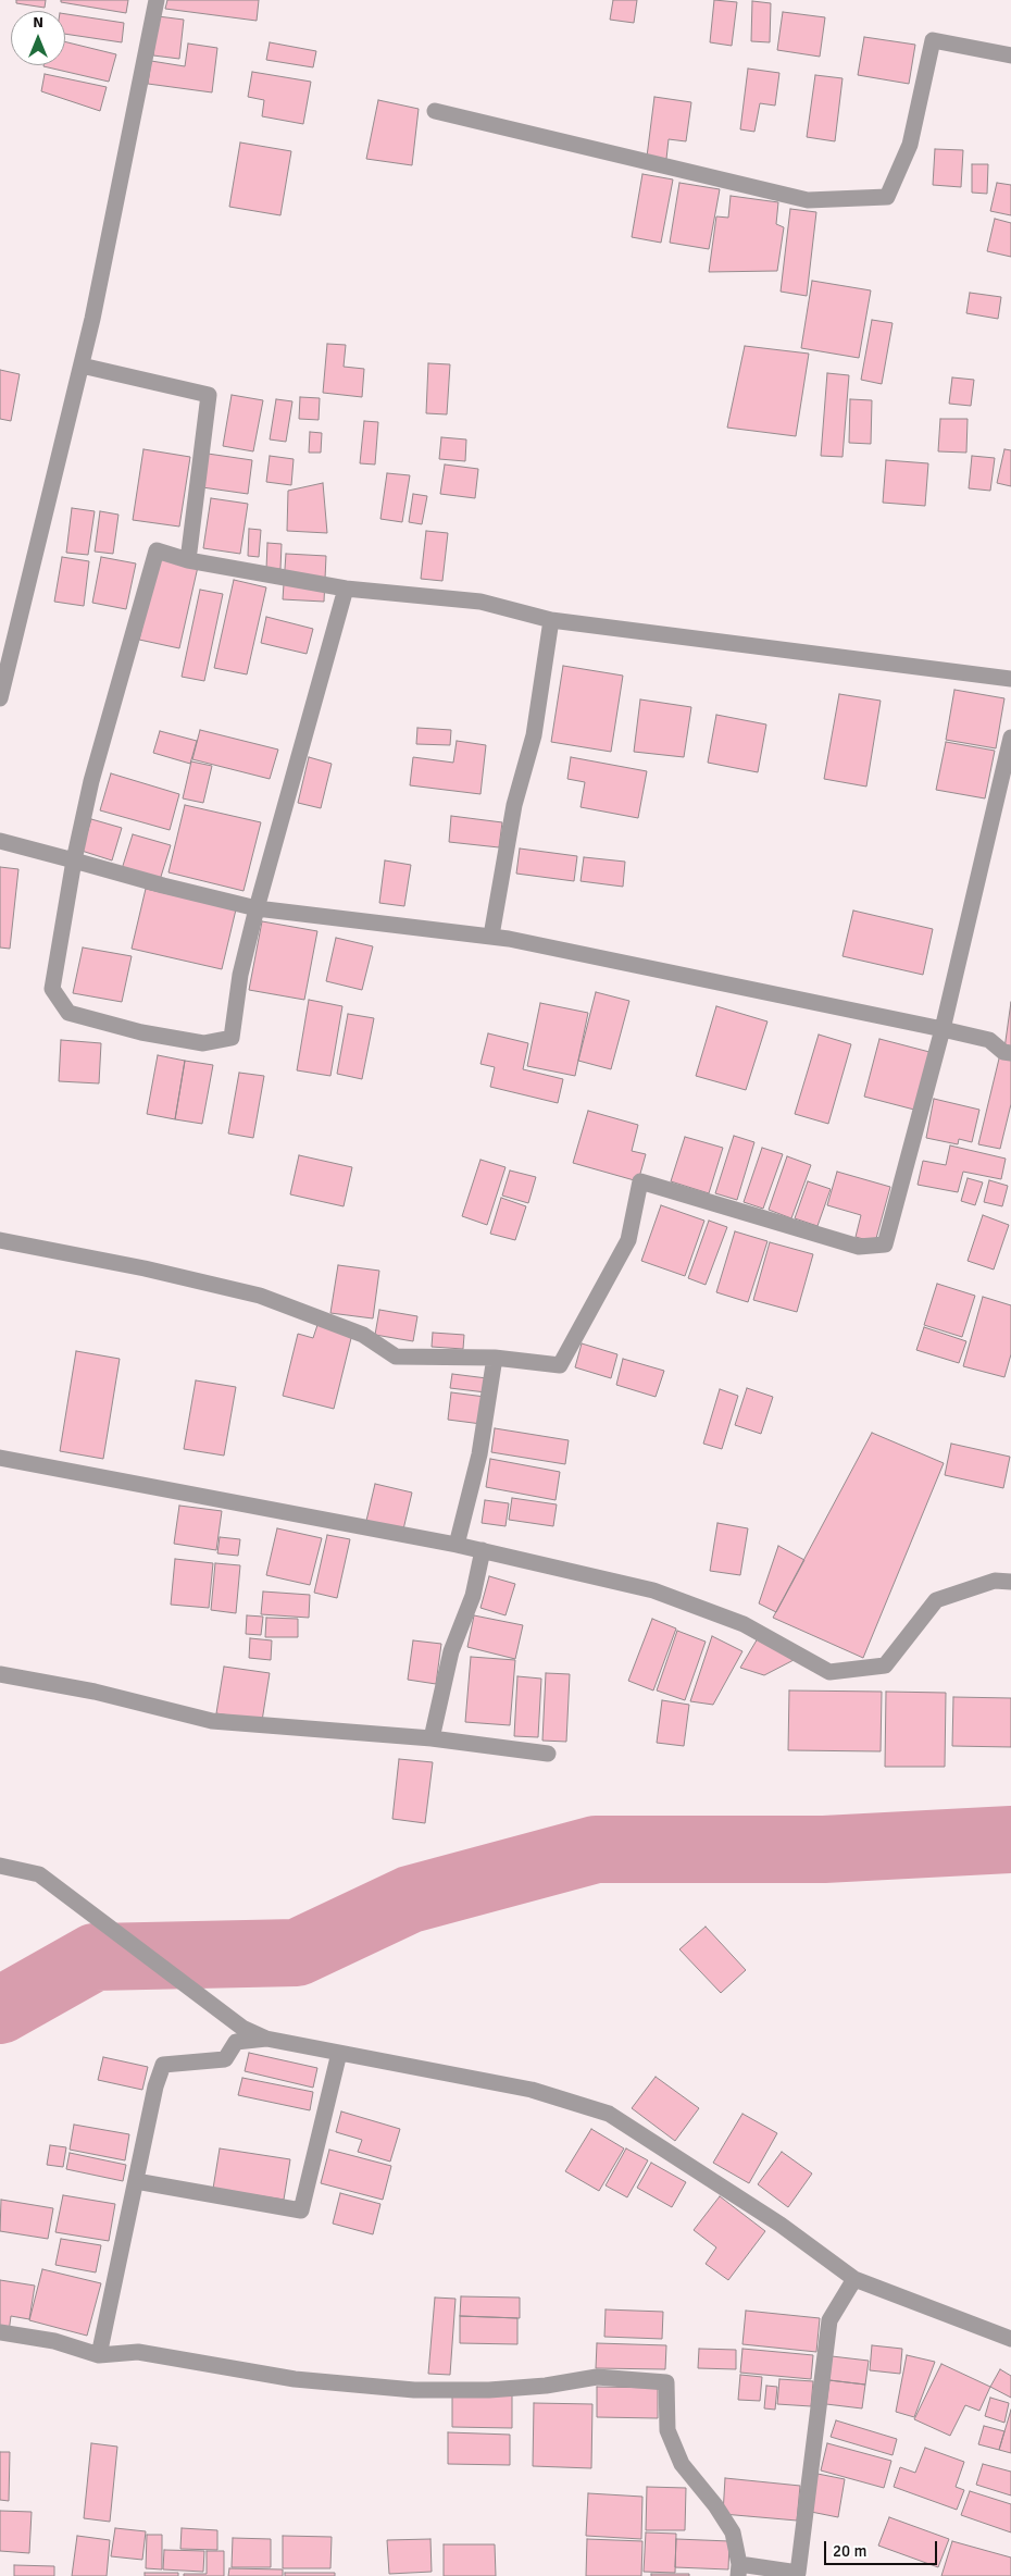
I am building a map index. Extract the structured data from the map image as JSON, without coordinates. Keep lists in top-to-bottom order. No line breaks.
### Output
{"scale_bar":"20 m","north":"top"}
